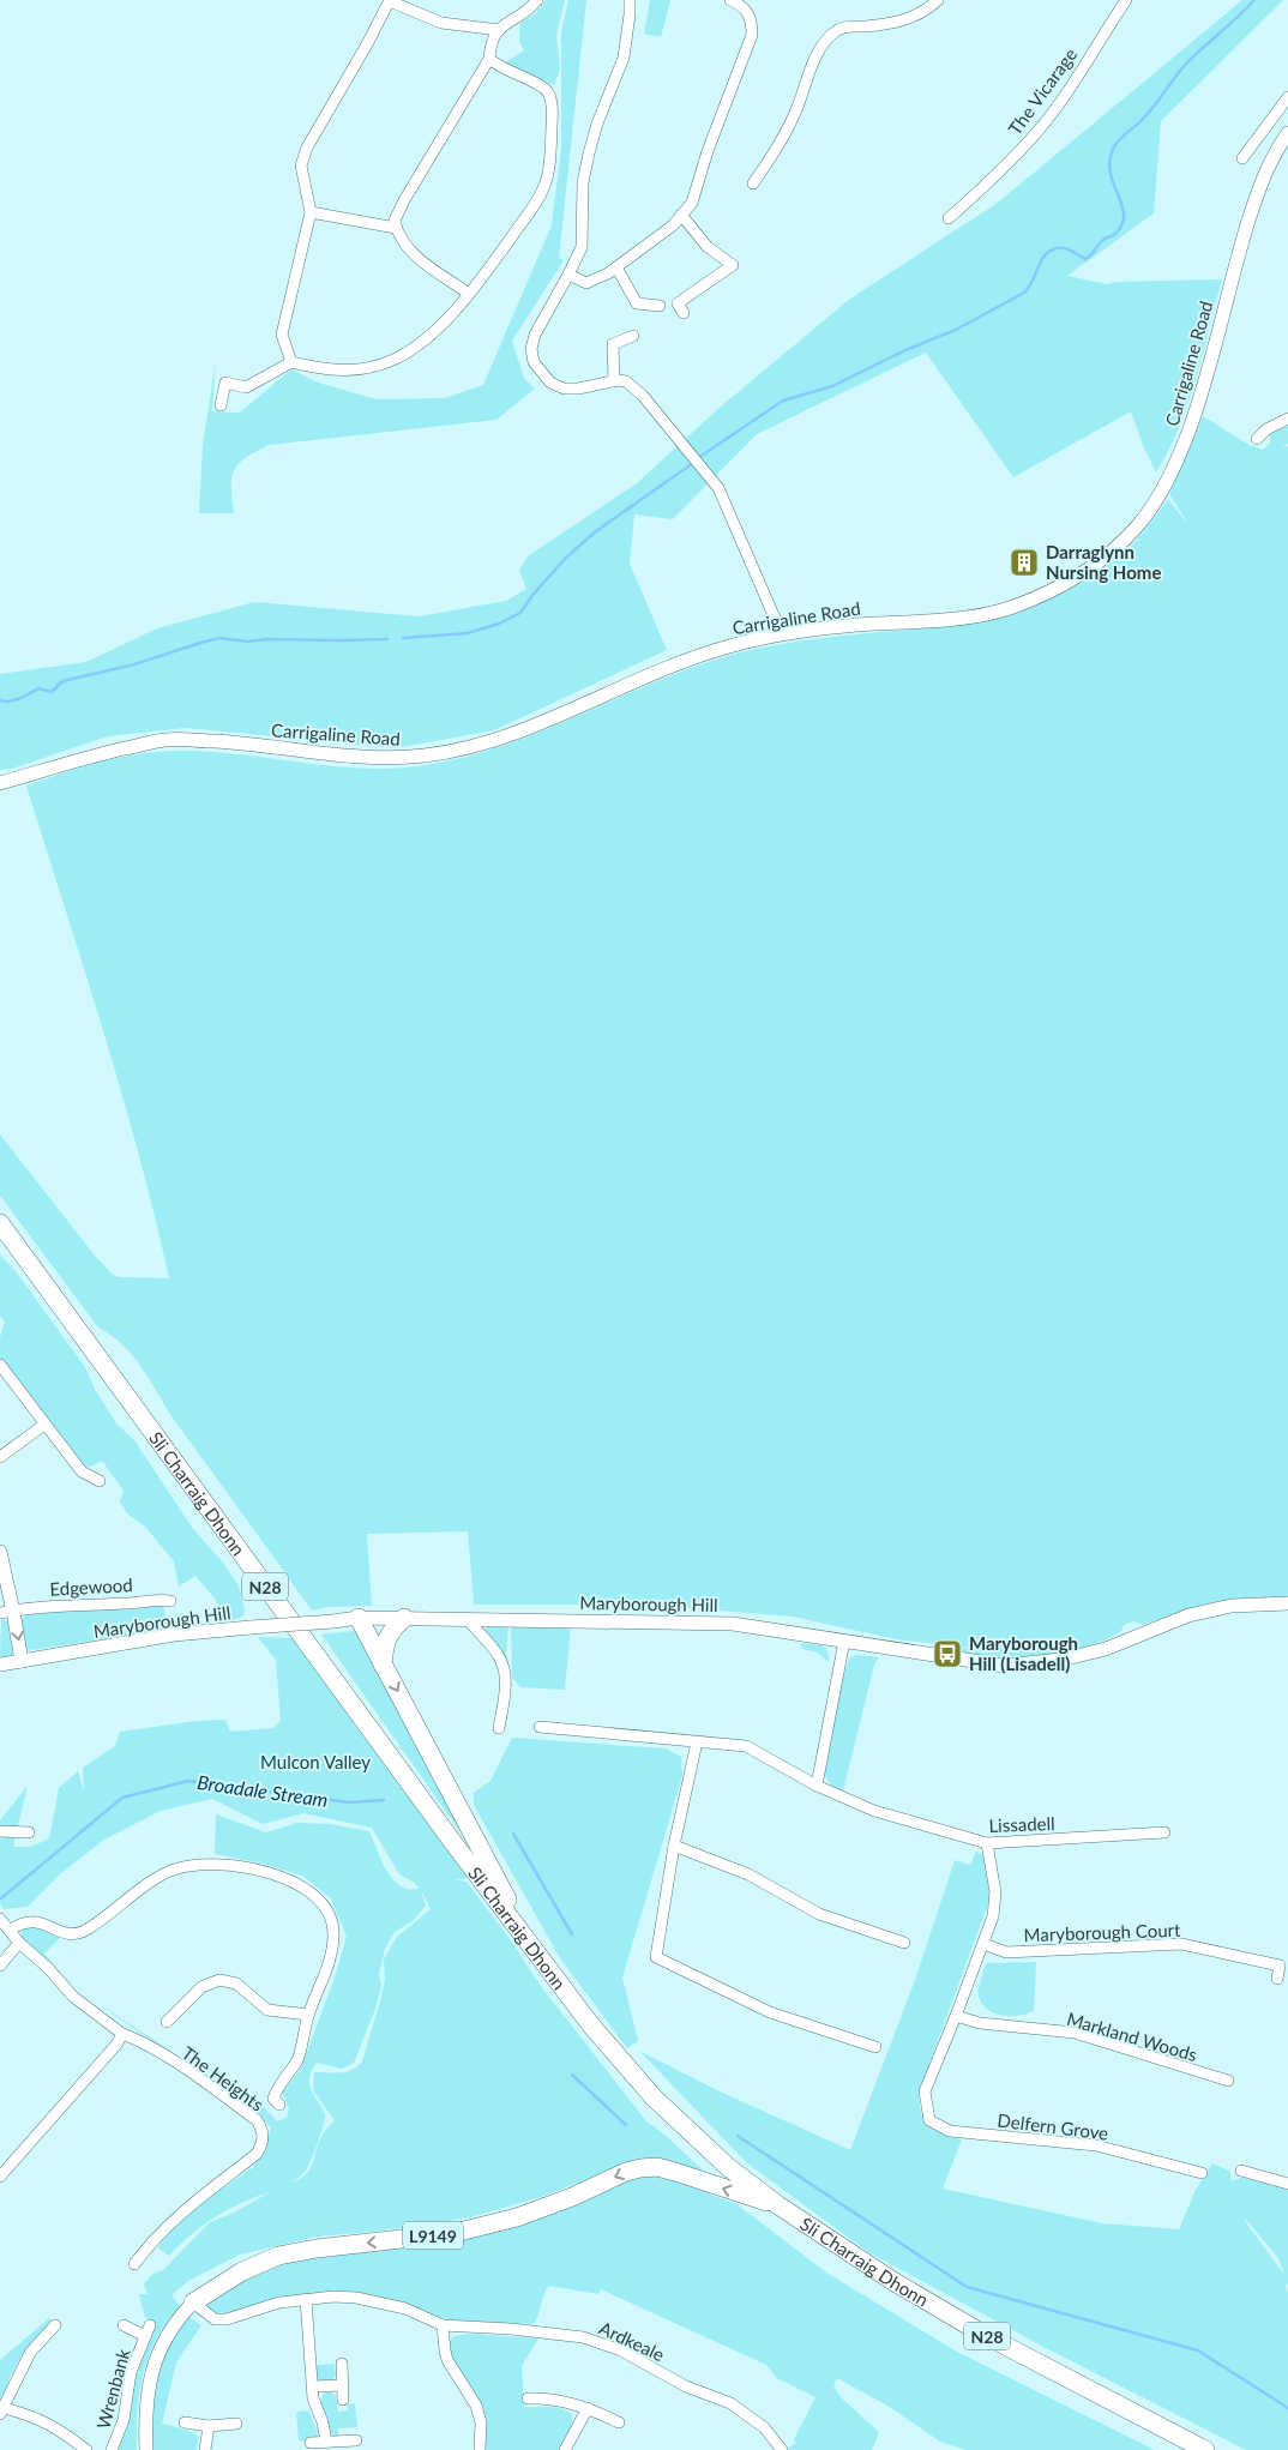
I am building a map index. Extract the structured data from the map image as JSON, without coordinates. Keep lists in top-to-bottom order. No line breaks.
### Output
{"streets":{"highway":["Sli Charraig Dhonn","N28","L9149"],"main road":["Carrigaline Road","Maryborough Hill"],"street":["The Vicarage","Edgewood","Lissadell","Maryborough Court","Markland Woods","The Heights","Delfern Grove","Ardkeale","Wrenbank"]},"crossings":[["Sli Charraig Dhonn","N28"],["Sli Charraig Dhonn","L9149"],["N28","Maryborough Hill"],["Markland Woods","Delfern Grove"],["L9149","Ardkeale"]],"water":["Broadale Stream"],"parks":["Mulcon Valley"],"places":{"building":["Darraglynn Nursing Home"],"bus stop":["Maryborough Hill (Lisadell)"]}}
